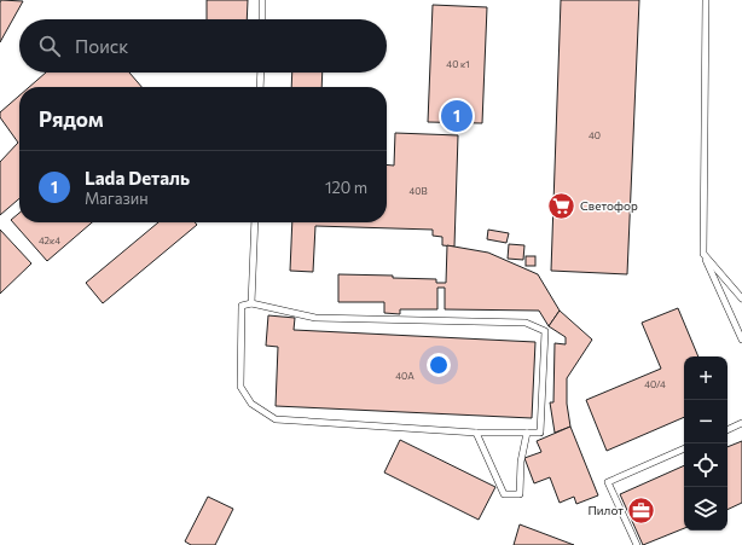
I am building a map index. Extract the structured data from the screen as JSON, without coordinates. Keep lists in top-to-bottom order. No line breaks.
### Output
{"places":{"supermarket":["Светофор"],"office":["Пилот"]},"house_numbers":["40 к1","40","40В","42к4","40А","40/4"],"page":{"search":"Поиск","heading":"Рядом","pins":"1","list":[{"mark":"1","name":"Lada Dеталь","note":"Магазин","value":"120 m"}],"map_buttons":["+","−"]}}
